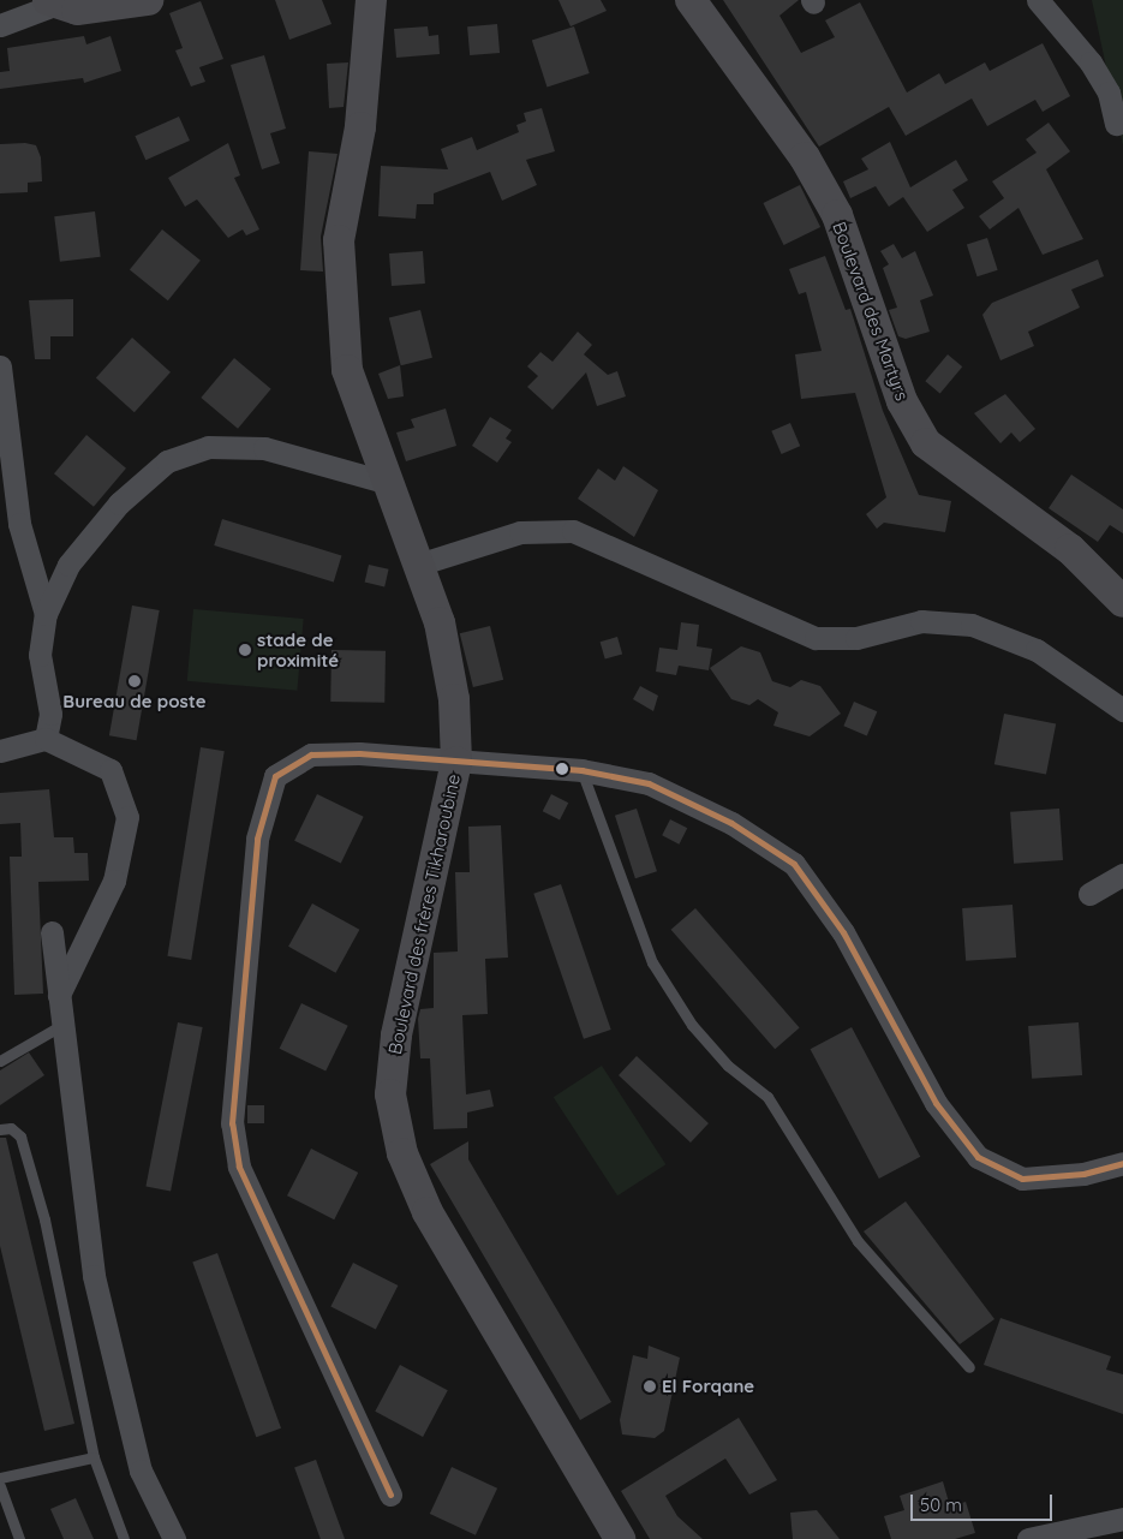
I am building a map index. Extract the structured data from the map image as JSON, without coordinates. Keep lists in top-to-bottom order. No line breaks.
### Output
{"streets":{"street":["Boulevard des Martyrs","Boulevard des frères Tikharoubine"]},"places":["stade de proximité","Bureau de poste","El Forqane"],"scale_bar":"50 m"}
